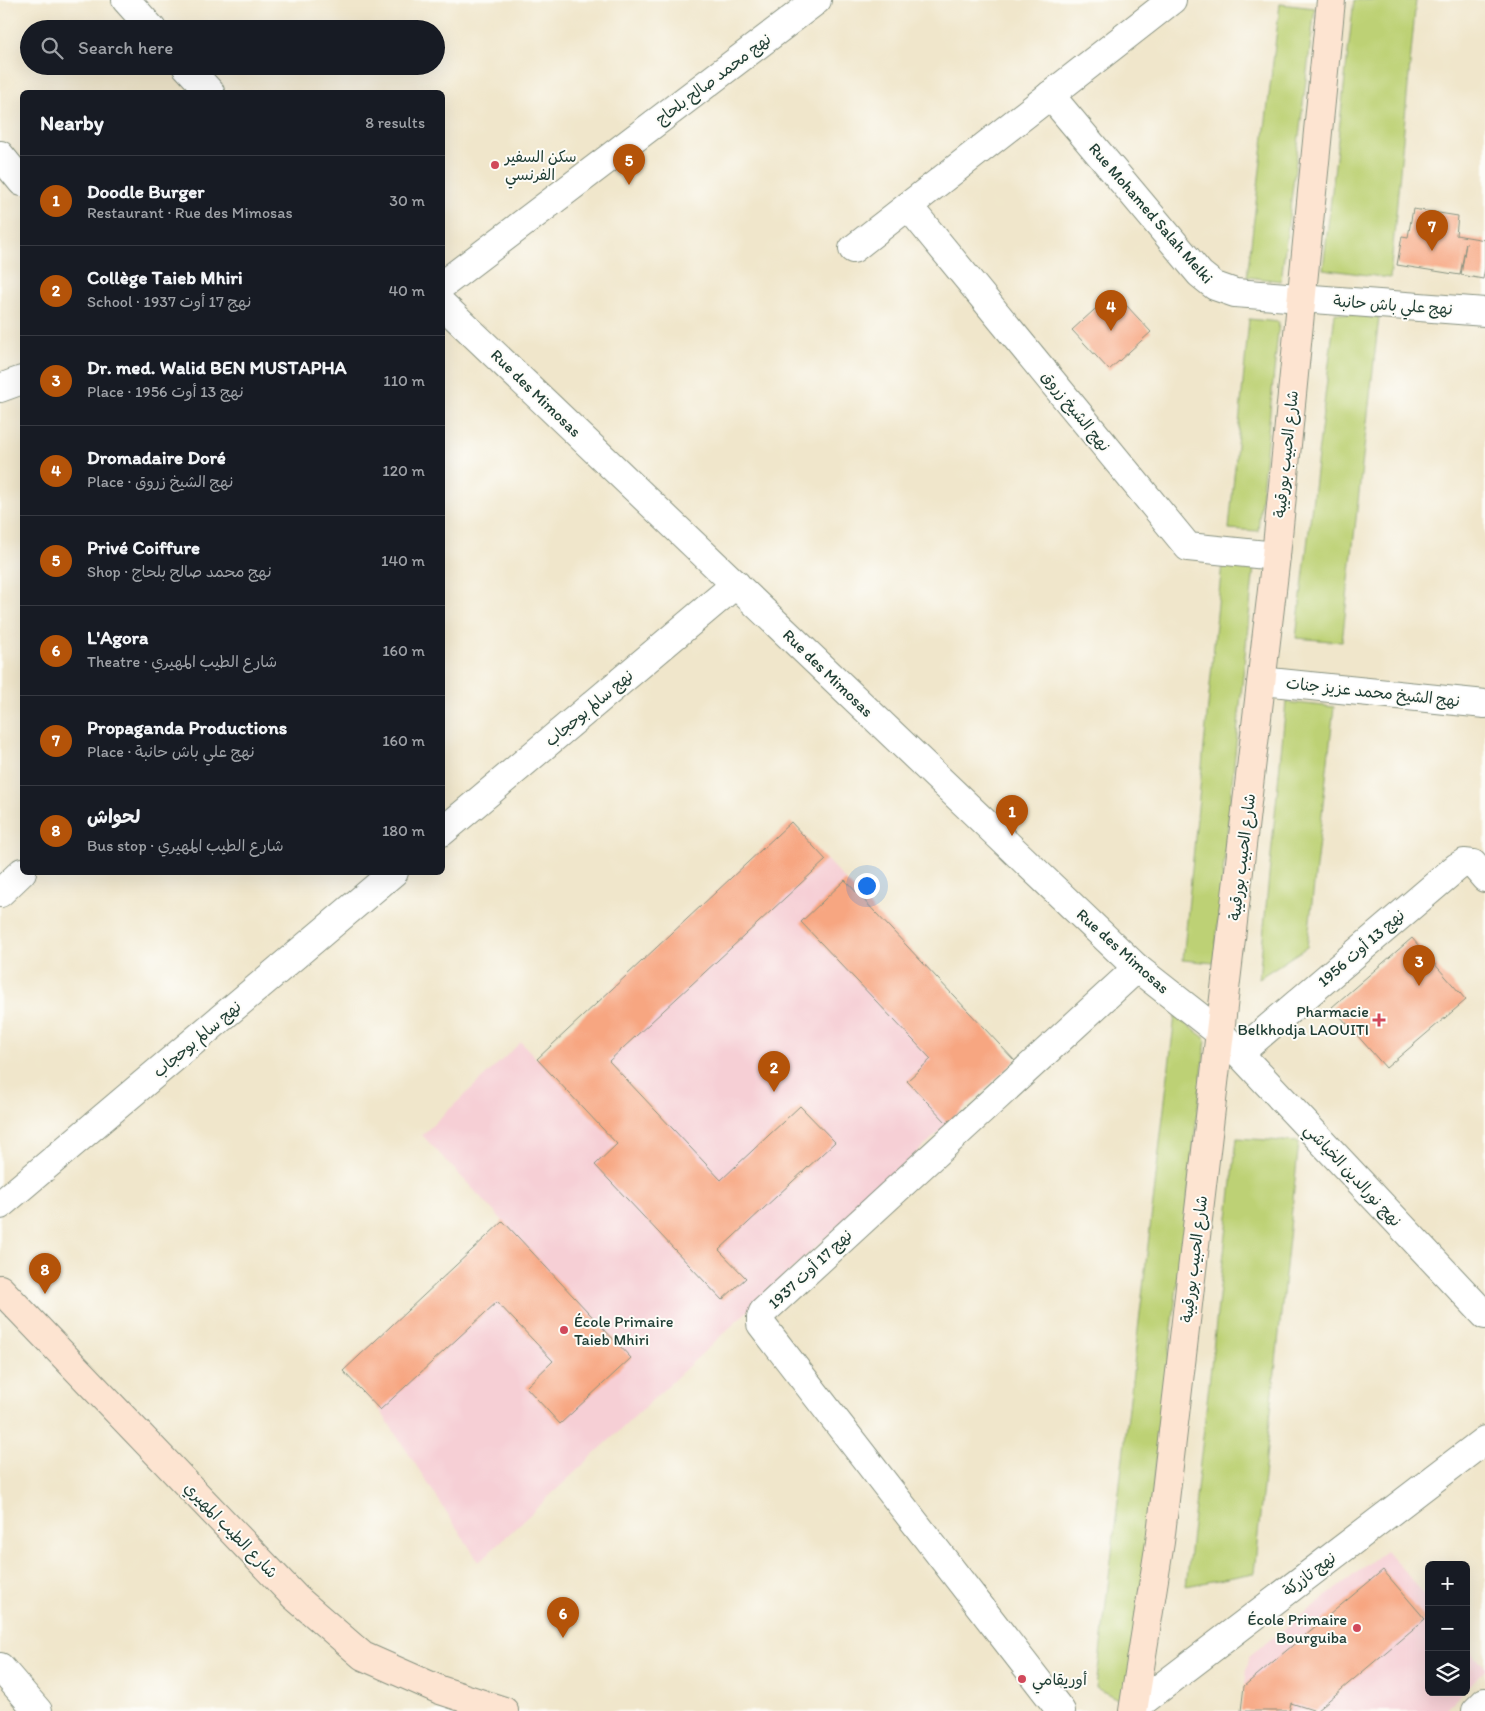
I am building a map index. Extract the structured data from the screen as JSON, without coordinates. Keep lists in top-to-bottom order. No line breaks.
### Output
{"streets":{"main road":["شارع الحبيب بورقيبة","شارع الطيب المهيري"],"street":["نهج محمد صالح بلحاج","Rue Mohamed Salah Melki","نهج علي باش حانبة","Rue des Mimosas","نهج الشيخ زروق","نهج الشيخ محمد عزيز جنات","نهج سالم بوحجاب","نهج 13 أوت 1956","نهج نورالدين الخياشي","نهج 17 أوت 1937","نهج تازركة"]},"crossings":[["Rue Mohamed Salah Melki","نهج علي باش حانبة"],["Rue Mohamed Salah Melki","شارع الحبيب بورقيبة"],["نهج علي باش حانبة","شارع الحبيب بورقيبة"],["Rue des Mimosas","شارع الحبيب بورقيبة"],["Rue des Mimosas","نهج سالم بوحجاب"],["Rue des Mimosas","نهج 13 أوت 1956"],["Rue des Mimosas","نهج نورالدين الخياشي"],["Rue des Mimosas","نهج 17 أوت 1937"],["نهج الشيخ زروق","شارع الحبيب بورقيبة"],["شارع الحبيب بورقيبة","نهج الشيخ محمد عزيز جنات"],["شارع الحبيب بورقيبة","نهج 13 أوت 1956"],["شارع الحبيب بورقيبة","نهج نورالدين الخياشي"],["شارع الحبيب بورقيبة","نهج تازركة"],["نهج 13 أوت 1956","نهج نورالدين الخياشي"]],"places":{"other":["سكن السفير الفرنسي","École Primaire Taieb Mhiri","École Primaire Bourguiba","أوريقامي"],"health":["Pharmacie Belkhodja LAOUITI"]},"page":{"search":"Search here","heading":["Nearby","8 results"],"pins":["5","7","4","1","3","2","8","6"],"list":[{"mark":"1","name":"Doodle Burger","note":"Restaurant · Rue des Mimosas","value":"30 m"},{"mark":"2","name":"Collège Taieb Mhiri","note":"School · نهج 17 أوت 1937","value":"40 m"},{"mark":"3","name":"Dr. med. Walid BEN MUSTAPHA","note":"Place · نهج 13 أوت 1956","value":"110 m"},{"mark":"4","name":"Dromadaire Doré","note":"Place · نهج الشيخ زروق","value":"120 m"},{"mark":"5","name":"Privé Coiffure","note":"Shop · نهج محمد صالح بلحاج","value":"140 m"},{"mark":"6","name":"L'Agora","note":"Theatre · شارع الطيب المهيري","value":"160 m"},{"mark":"7","name":"Propaganda Productions","note":"Place · نهج علي باش حانبة","value":"160 m"},{"mark":"8","name":"لحواش","note":"Bus stop · شارع الطيب المهيري","value":"180 m"}],"map_buttons":["+","−"]}}
